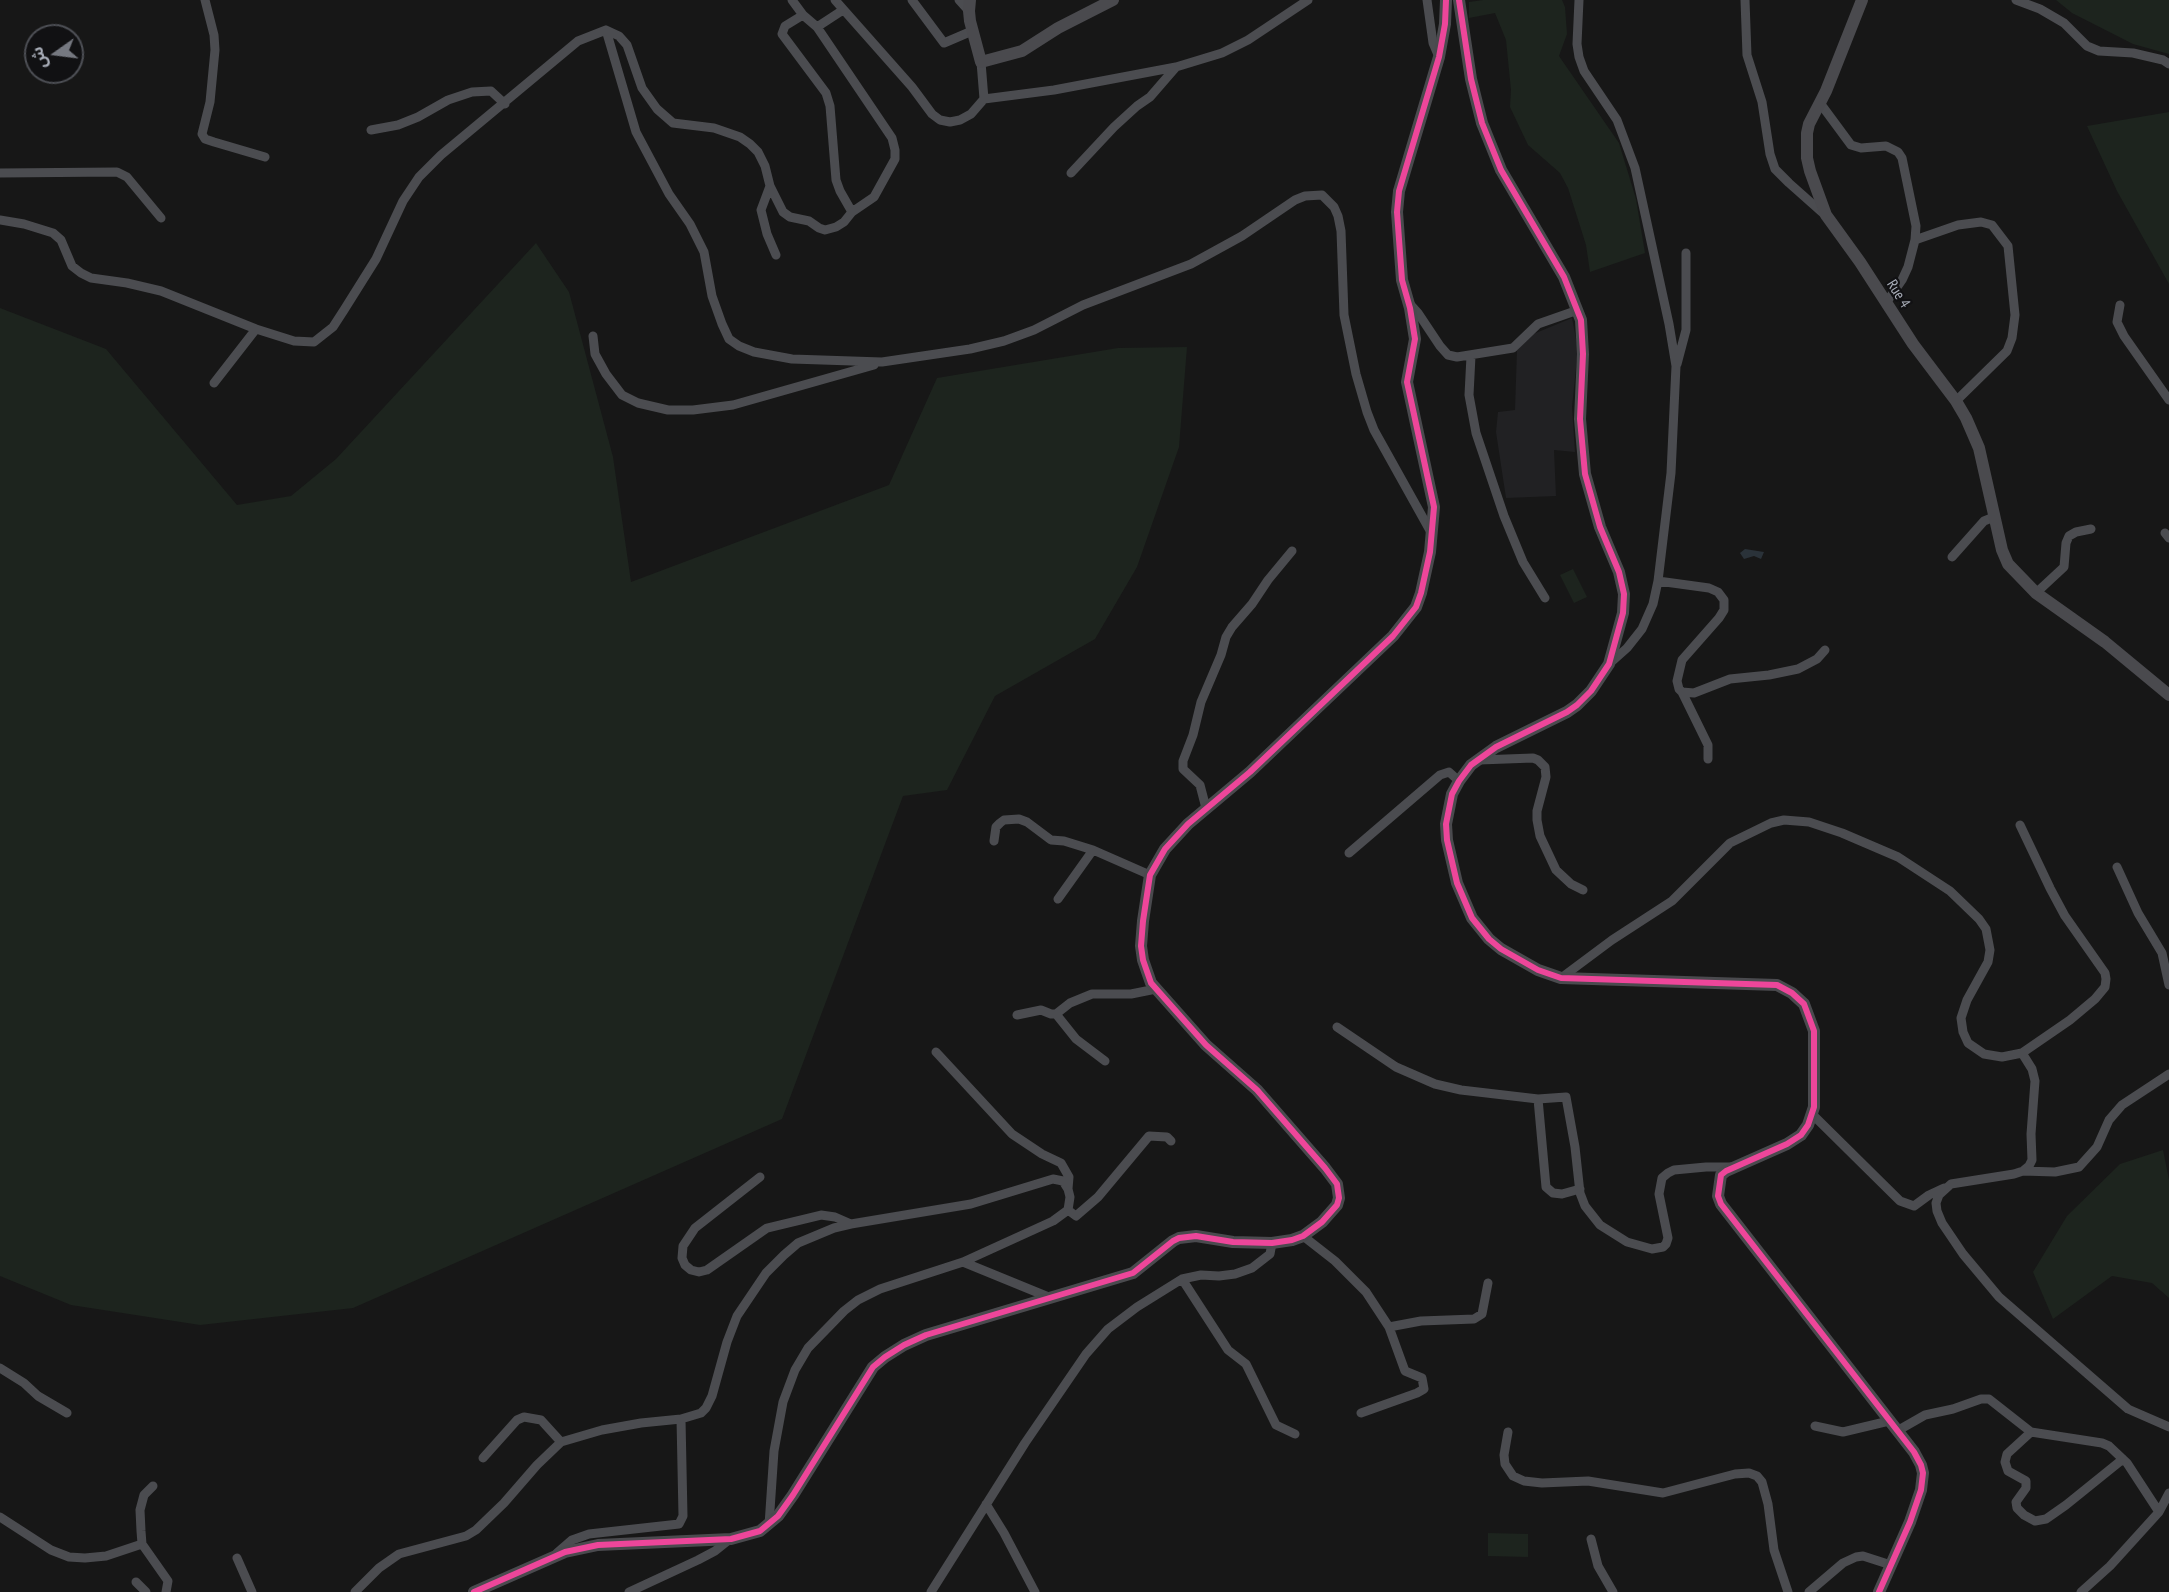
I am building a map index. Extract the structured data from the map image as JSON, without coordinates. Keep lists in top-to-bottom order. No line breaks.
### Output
{"streets":{"street":["Rue 4"]},"north":"left"}
